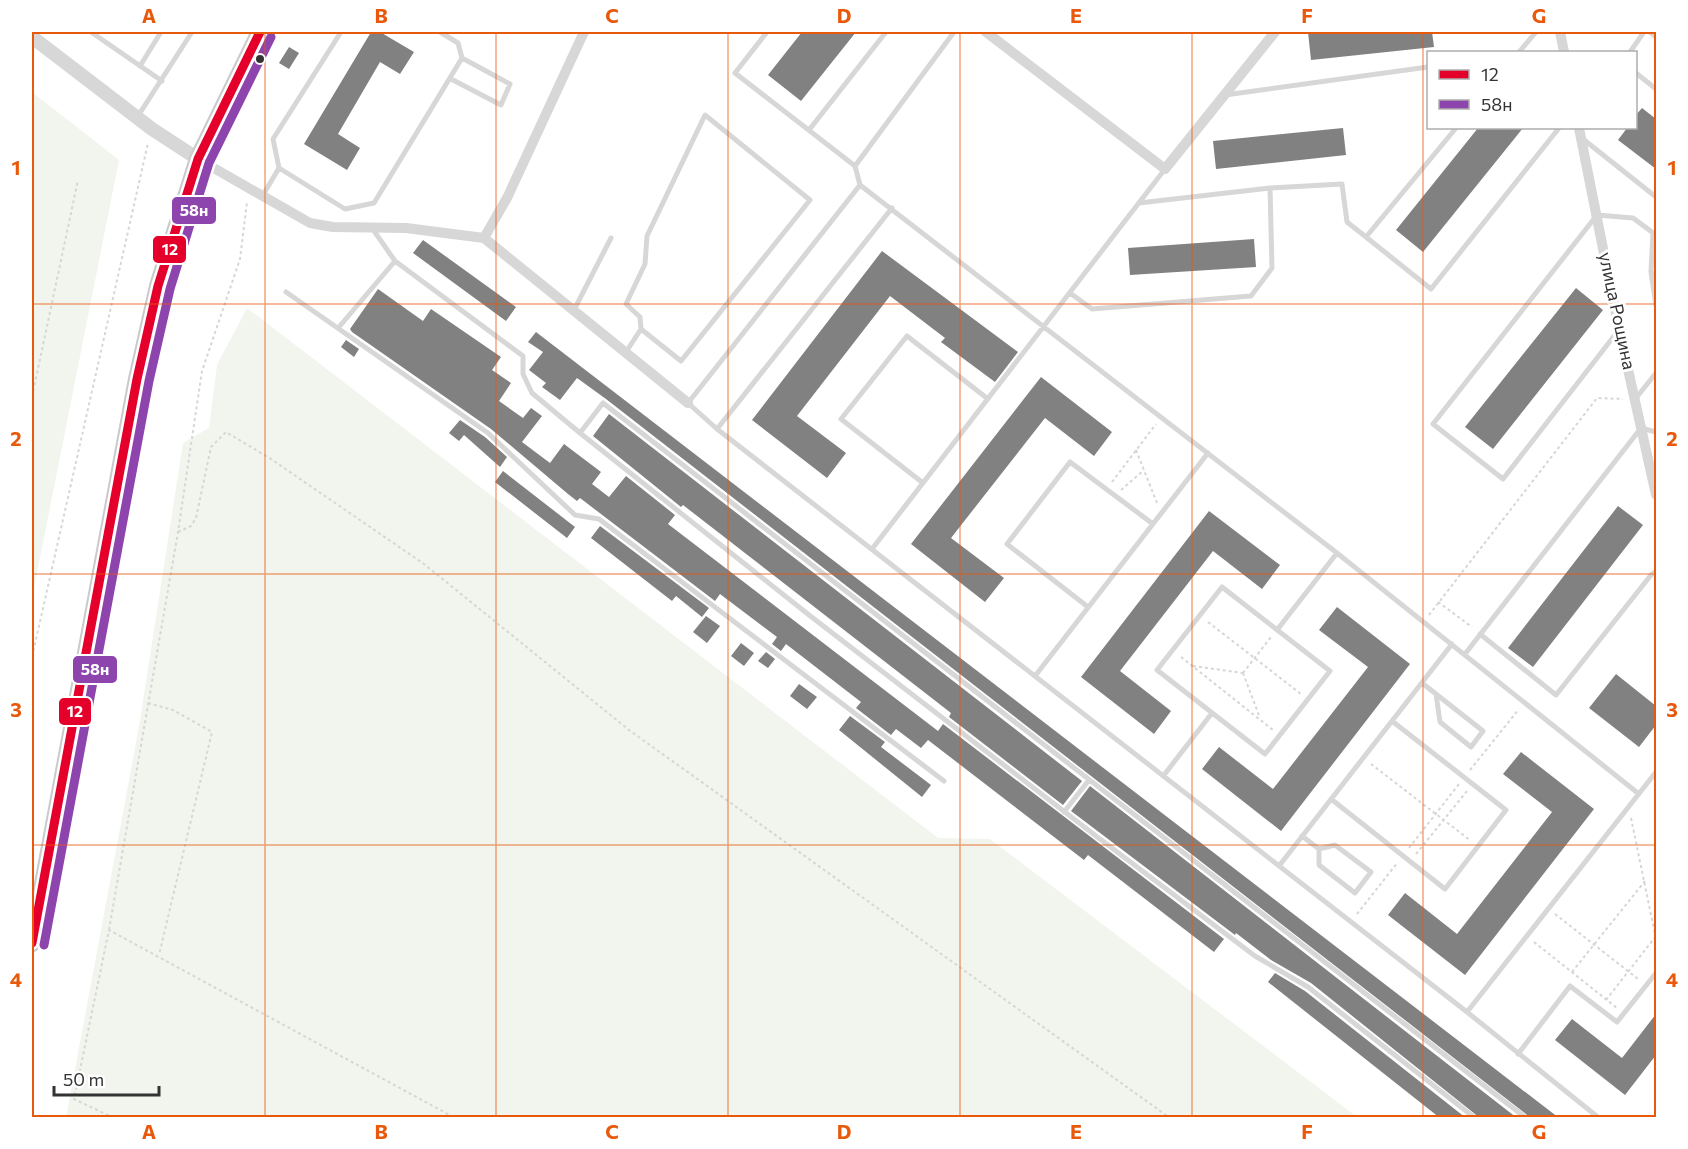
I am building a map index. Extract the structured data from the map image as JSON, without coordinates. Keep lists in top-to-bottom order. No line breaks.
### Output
{"streets":{"street":["улица Рощина"]},"lines":["transit line 12","transit line 58н"],"legend":["12","58н"],"scale_bar":"50 m","grid":{"columns":["A","B","C","D","E","F","G"],"rows":["1","2","3","4"]}}
